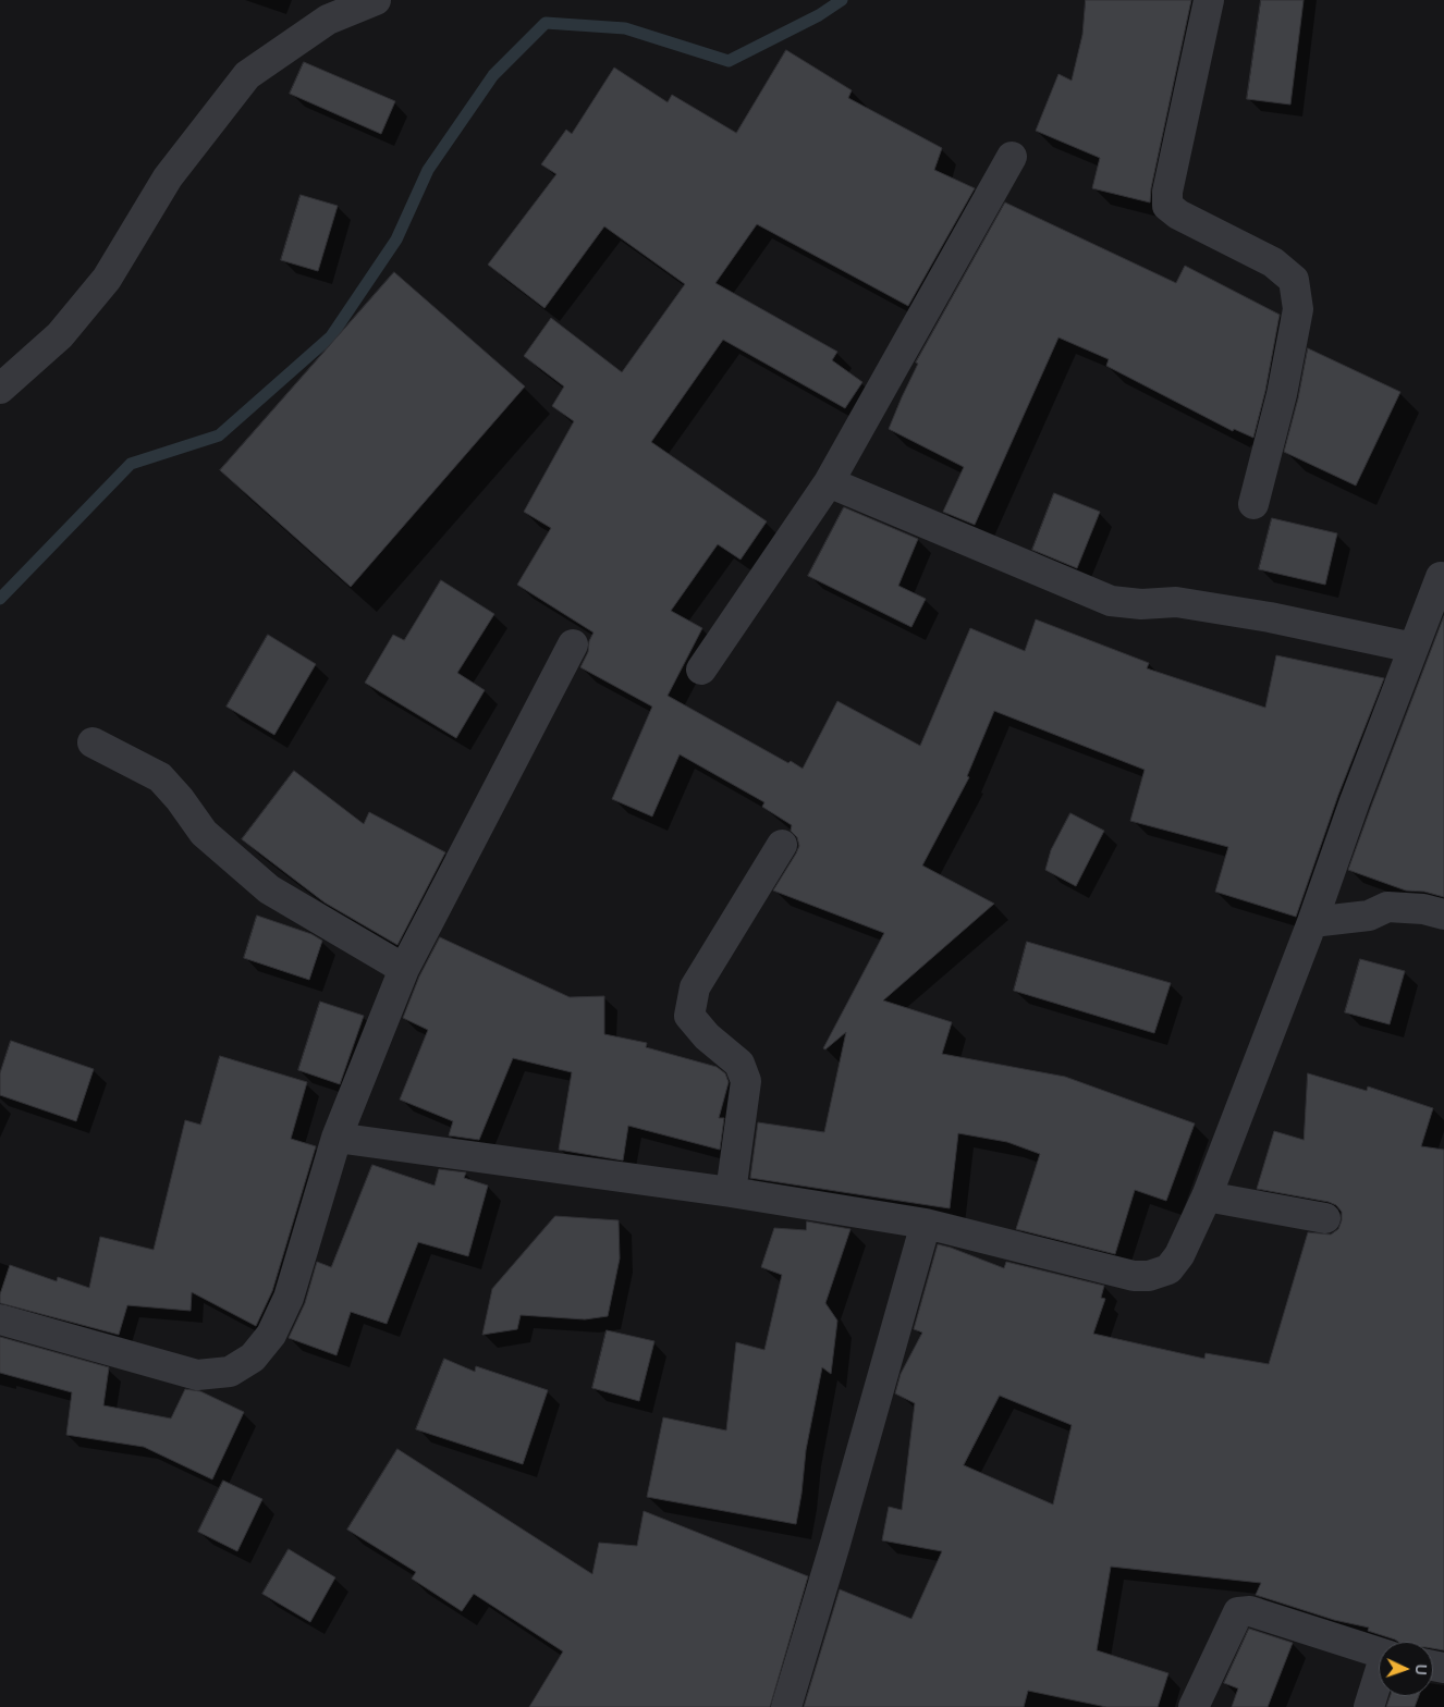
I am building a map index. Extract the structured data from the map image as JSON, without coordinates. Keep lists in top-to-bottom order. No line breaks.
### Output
{"north":"right"}
